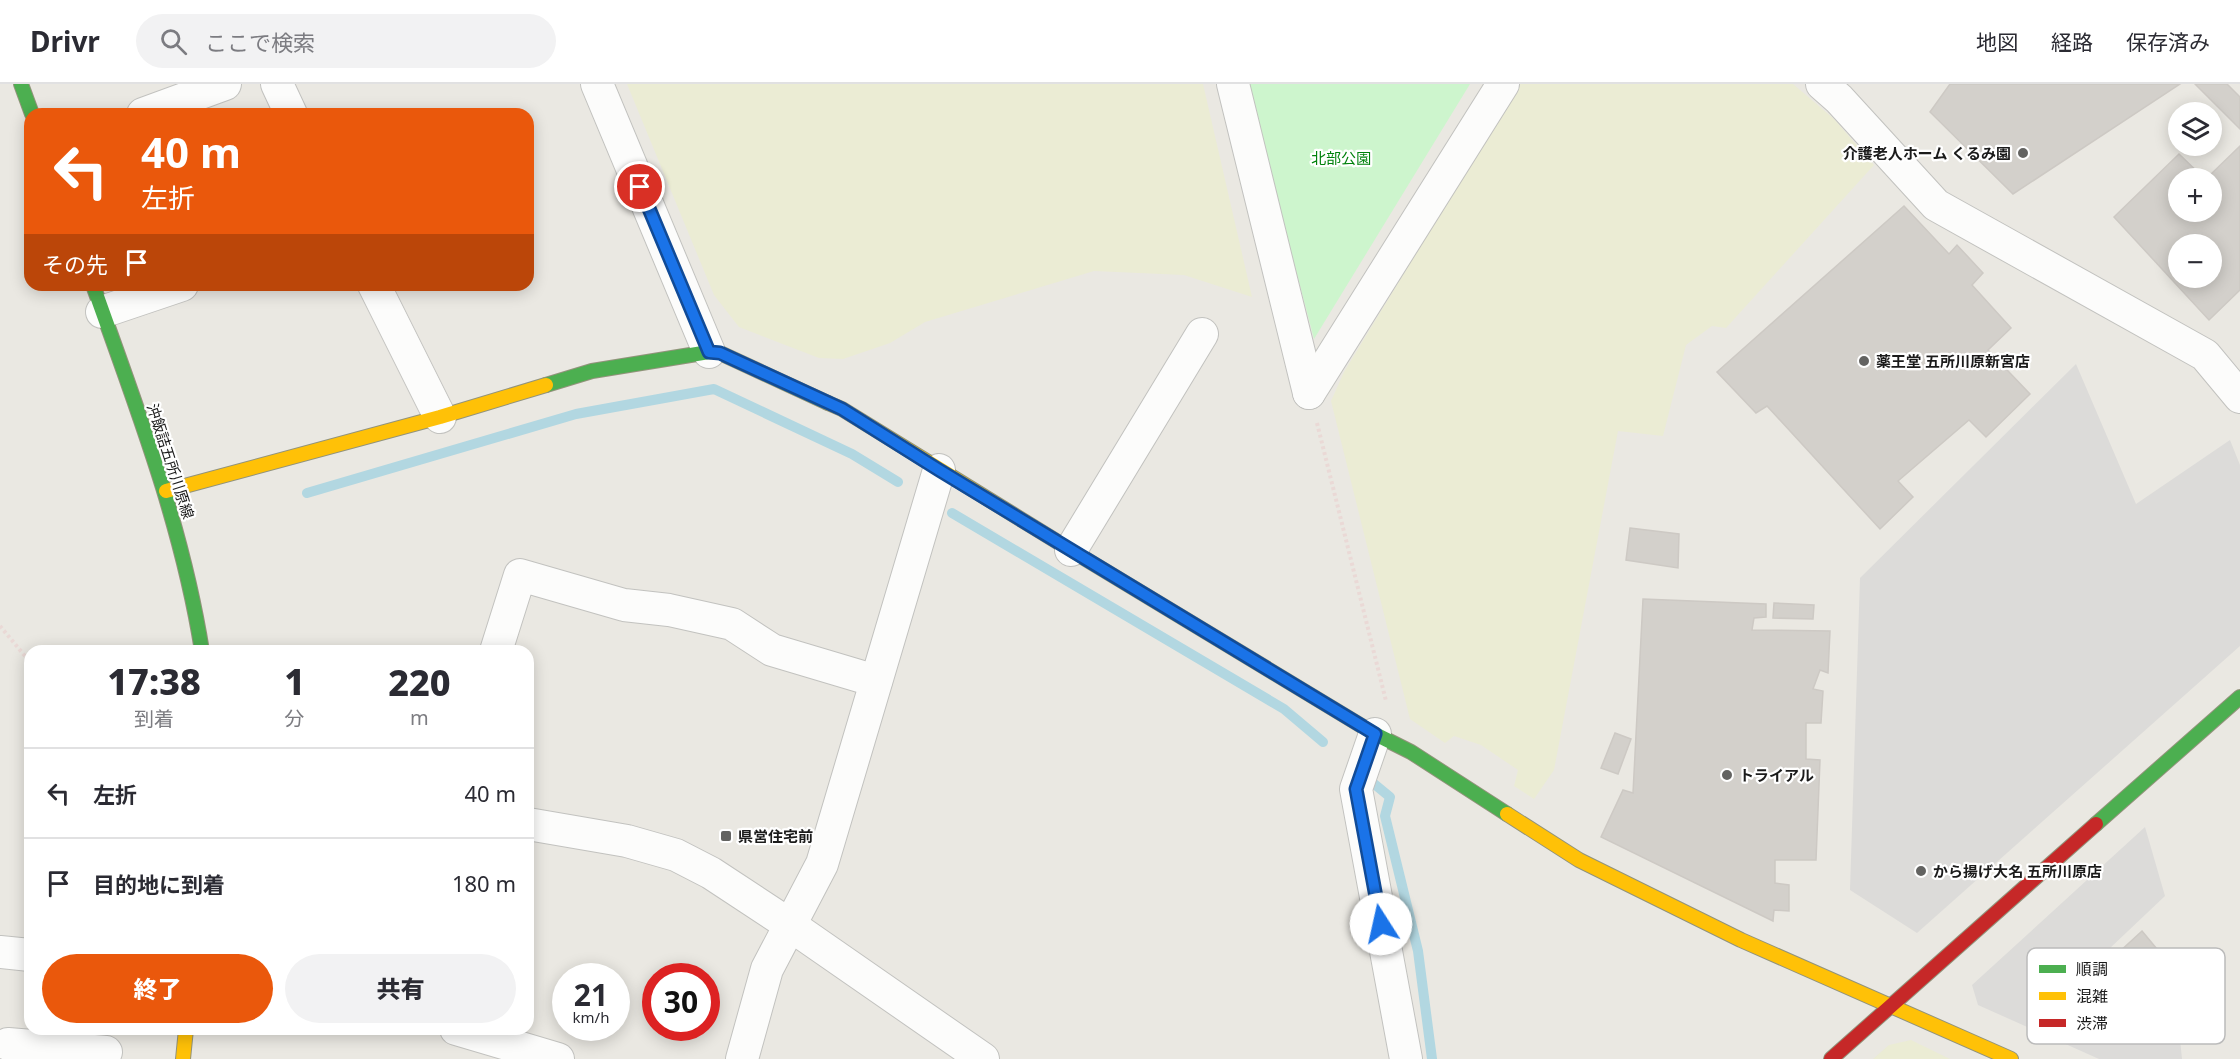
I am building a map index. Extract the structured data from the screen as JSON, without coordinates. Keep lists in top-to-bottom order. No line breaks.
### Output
{"streets":{"street":["沖飯詰五所川原線"]},"parks":["北部公園"],"places":{"other":["介護老人ホーム くるみ園","薬王堂 五所川原新宮店","トライアル","から揚げ大名 五所川原店"],"transit":["県営住宅前"]},"legend":["順調","混雑","渋滞"],"page":{"header":"Drivr","search":"ここで検索","nav":["地図","経路","保存済み"],"map_buttons":["+","−"],"turn":["40 m","左折"],"then":"その先","eta":["17:38","到着","1","分","220","m"],"list":[{"name":"左折","value":"40 m"},{"name":"目的地に到着","value":"180 m"}],"buttons":["終了","共有"],"speed":"21 km/h","limit":"30"}}
